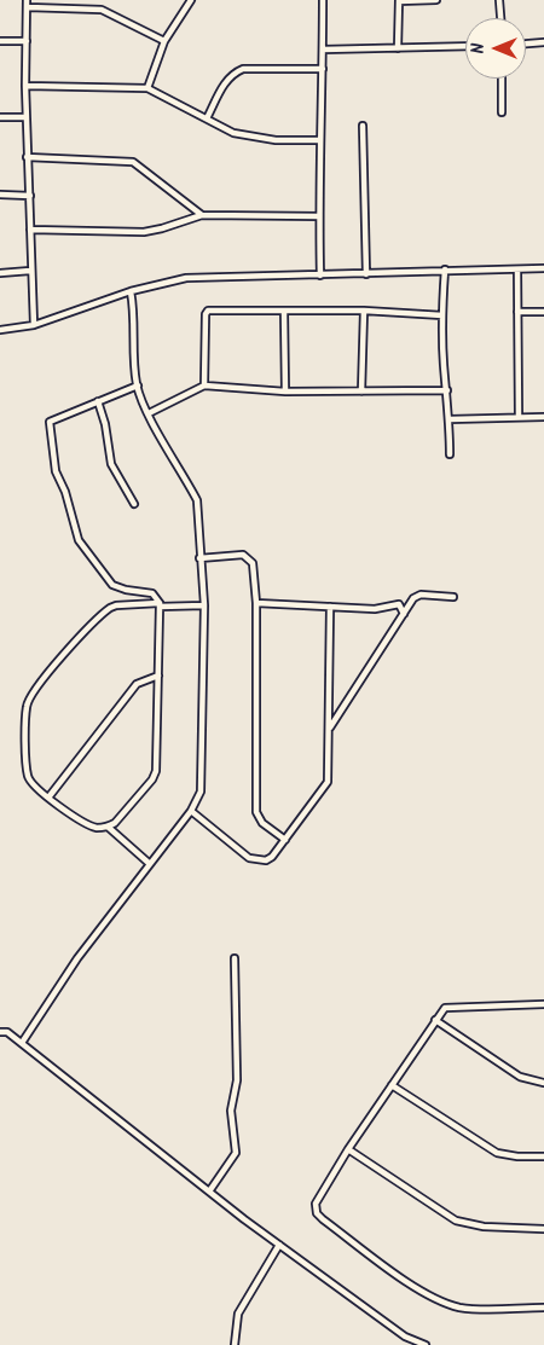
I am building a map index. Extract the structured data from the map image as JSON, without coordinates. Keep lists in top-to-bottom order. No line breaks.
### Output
{"north":"left"}
